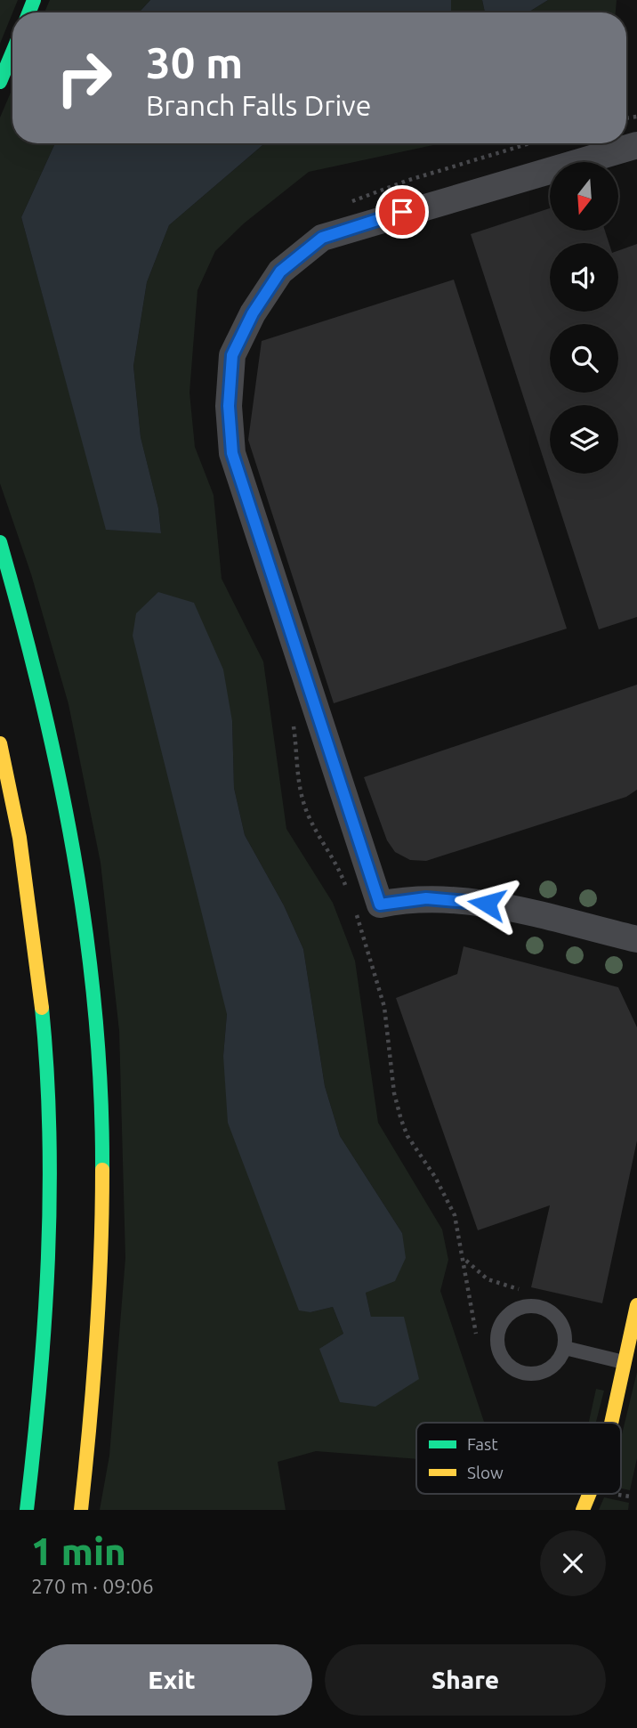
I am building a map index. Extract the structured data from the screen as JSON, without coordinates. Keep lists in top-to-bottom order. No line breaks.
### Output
{"legend":["Fast","Slow"],"north":"bottom","page":{"turn":["30 m","Branch Falls Drive"],"heading":["1 min","270 m · 09:06"],"buttons":["Exit","Share"]}}
